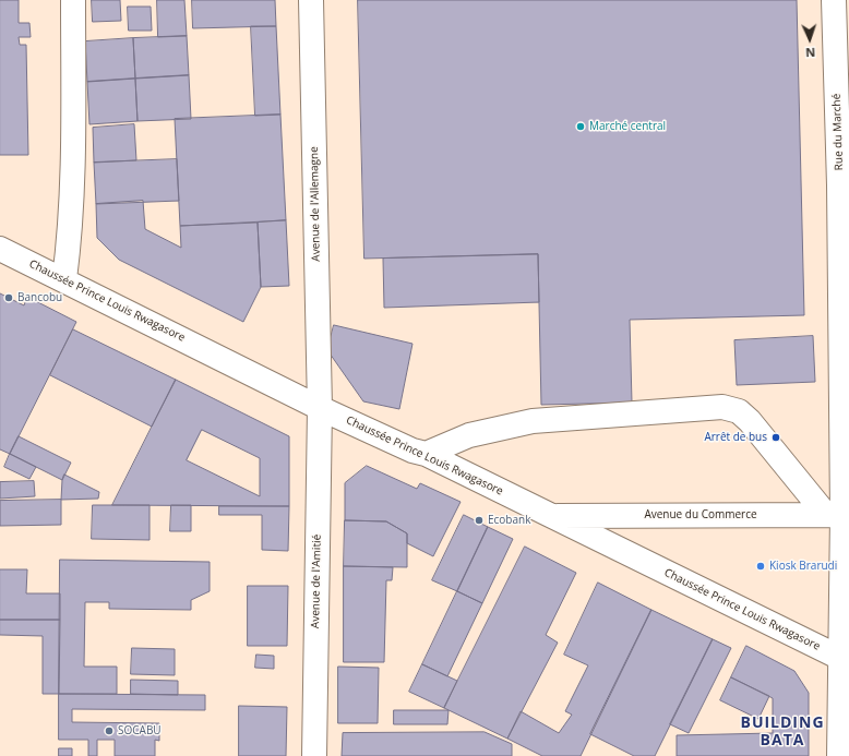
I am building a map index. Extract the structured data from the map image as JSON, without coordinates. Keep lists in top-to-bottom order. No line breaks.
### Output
{"streets":{"street":["Rue du Marché","Avenue de l'Allemagne","Chaussée Prince Louis Rwagasore","Avenue du Commerce","Avenue de l'Amitié"]},"crossings":[["Rue du Marché","Chaussée Prince Louis Rwagasore"],["Rue du Marché","Avenue du Commerce"],["Avenue de l'Allemagne","Chaussée Prince Louis Rwagasore"],["Avenue de l'Allemagne","Avenue de l'Amitié"],["Chaussée Prince Louis Rwagasore","Avenue du Commerce"],["Chaussée Prince Louis Rwagasore","Avenue de l'Amitié"]],"districts":["BUILDING BATA"],"places":["Marché central","Bancobu","Arrêt de bus","Ecobank","Kiosk Brarudi","SOCABU"],"north":"bottom"}
